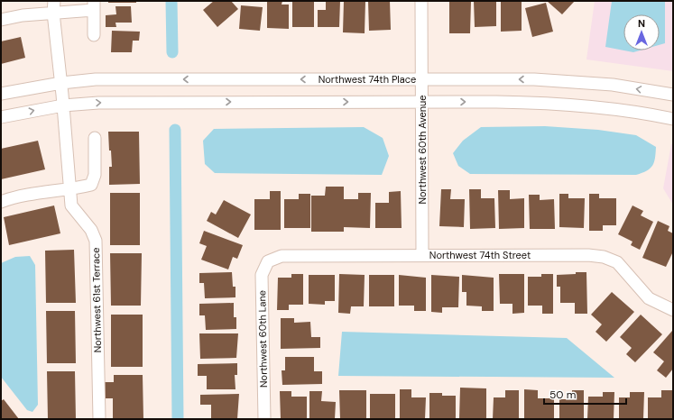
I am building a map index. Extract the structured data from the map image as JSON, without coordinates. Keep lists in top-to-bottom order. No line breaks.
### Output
{"streets":{"street":["Northwest 74th Place","Northwest 60th Avenue","Northwest 74th Street","Northwest 61st Terrace","Northwest 60th Lane"]},"crossings":[["Northwest 74th Place","Northwest 60th Avenue"],["Northwest 74th Place","Northwest 61st Terrace"],["Northwest 60th Avenue","Northwest 74th Street"],["Northwest 74th Street","Northwest 60th Lane"]],"scale_bar":"50 m","north":"top"}
